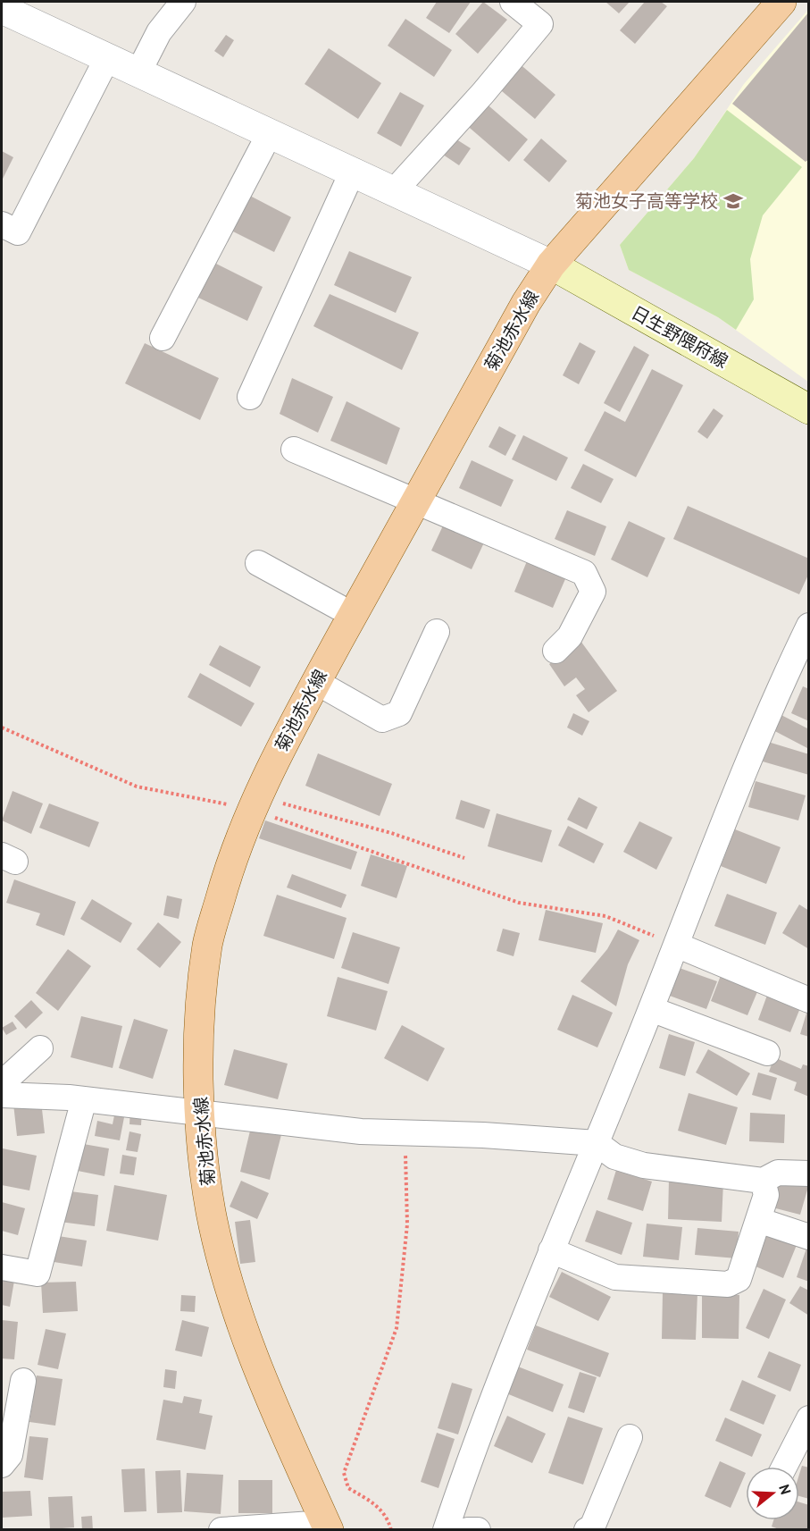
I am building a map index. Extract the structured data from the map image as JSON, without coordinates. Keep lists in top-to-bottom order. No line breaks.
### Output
{"streets":{"main road":["菊池赤水線","日生野隈府線"]},"crossings":[["菊池赤水線","日生野隈府線"]],"places":{"school or university":["菊池女子高等学校"]},"north":"right"}
